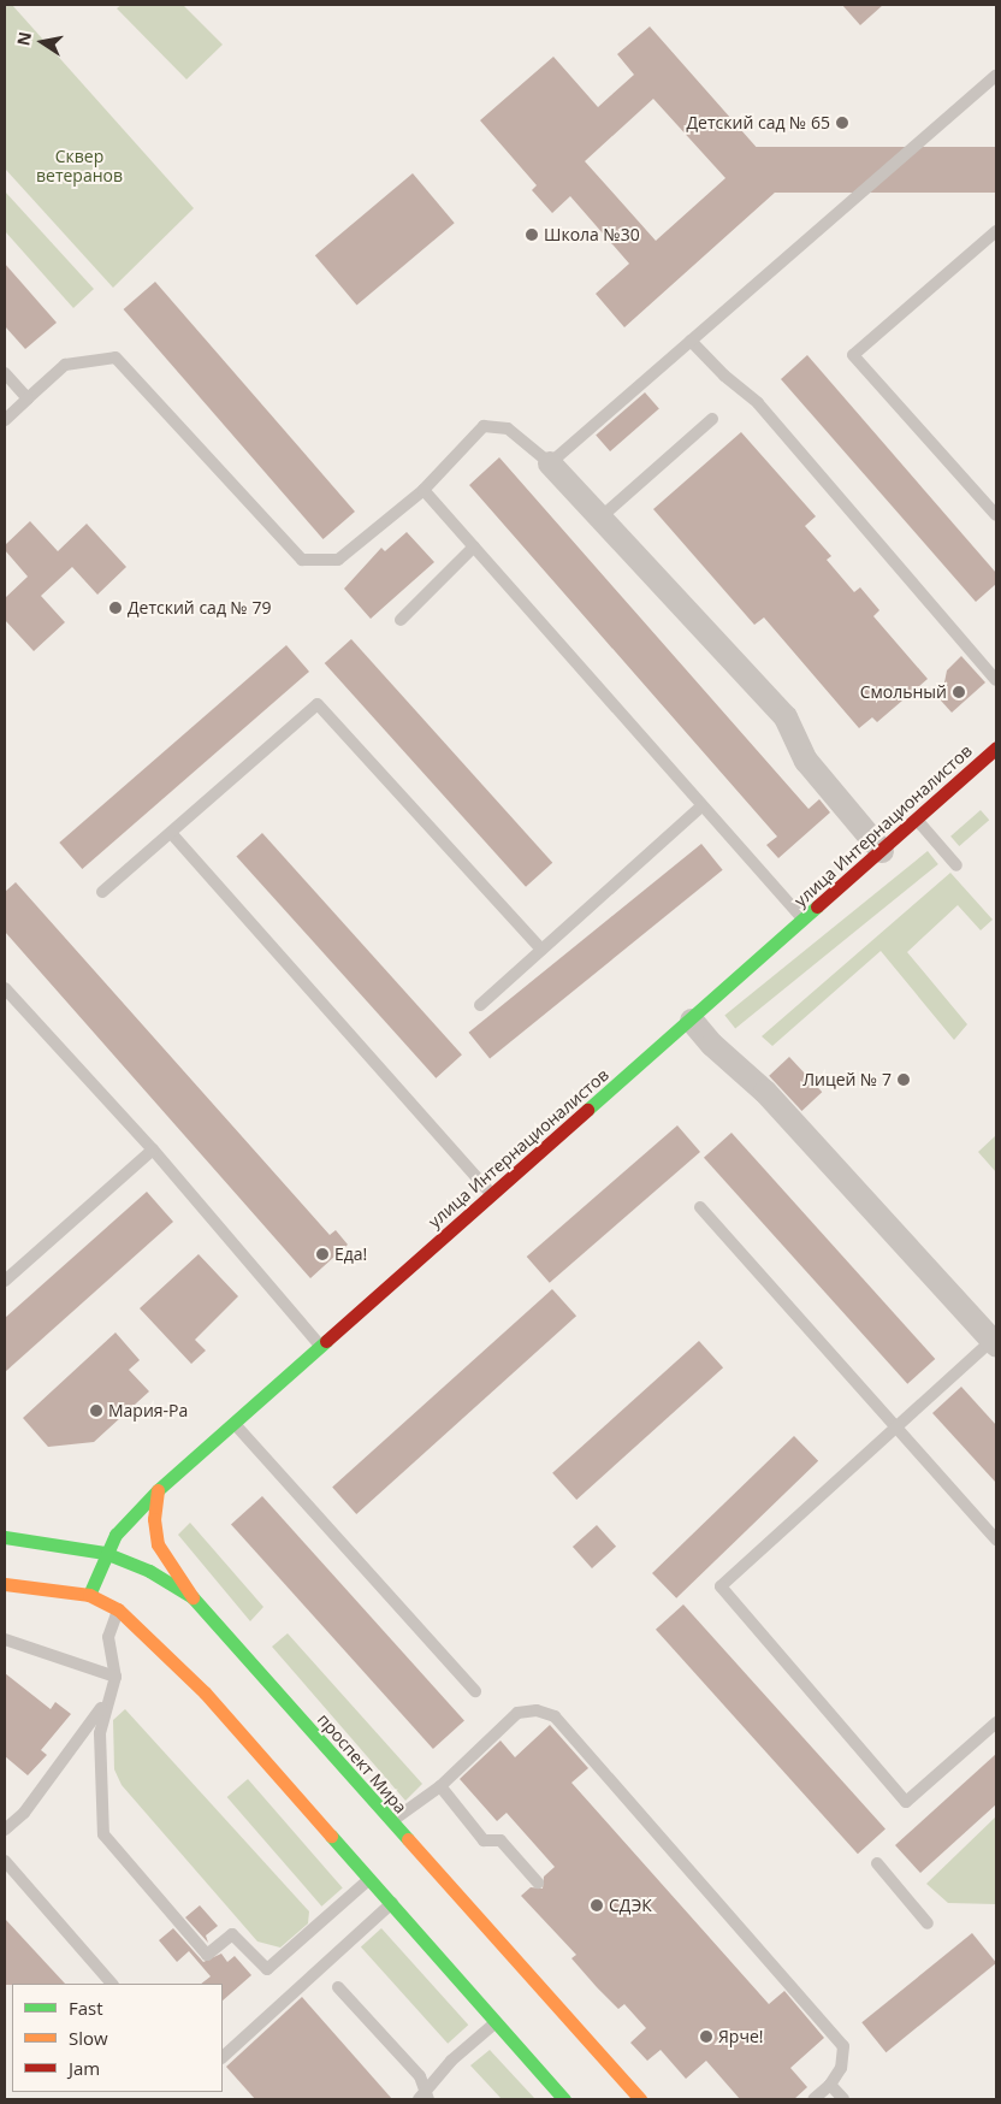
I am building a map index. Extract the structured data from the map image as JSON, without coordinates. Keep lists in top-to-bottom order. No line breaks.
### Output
{"streets":{"main road":["улица Интернационалистов","проспект Мира"]},"crossings":[["улица Интернационалистов","проспект Мира"]],"parks":["Сквер ветеранов"],"places":["Детский сад № 65","Школа №30","Детский сад № 79","Смольный","Лицей № 7","Еда!","Мария-Ра","СДЭК","Ярче!"],"legend":["Fast","Slow","Jam"],"north":"left"}
